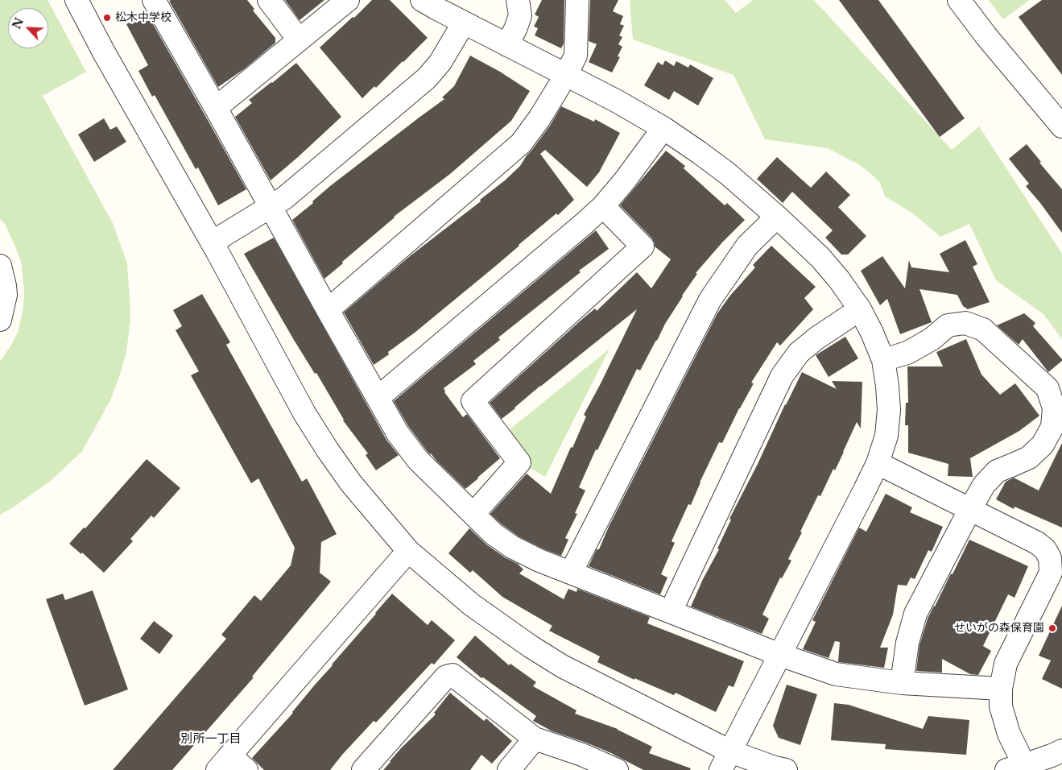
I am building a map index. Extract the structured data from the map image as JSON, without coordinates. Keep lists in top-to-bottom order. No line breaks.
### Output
{"districts":["別所一丁目"],"places":["松木中学校","せいがの森保育園"],"north":"top left"}
